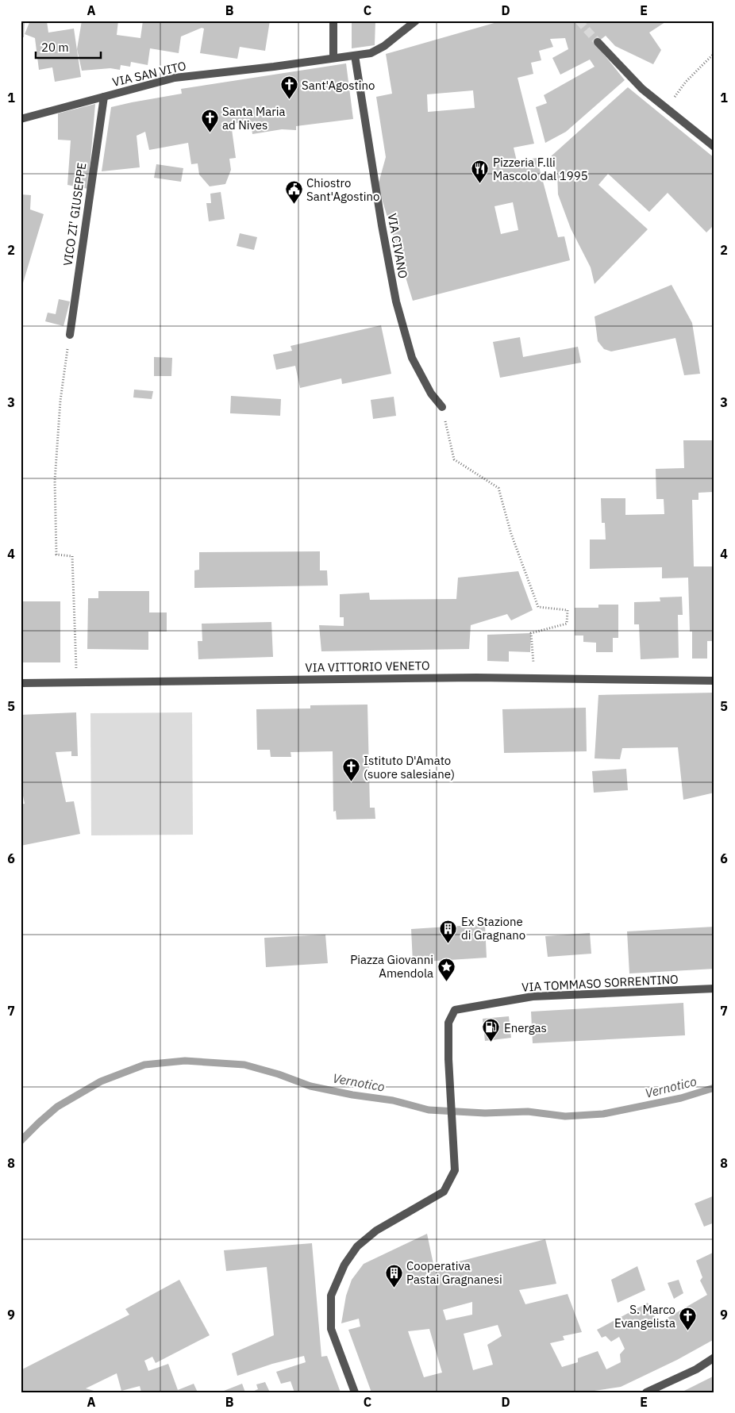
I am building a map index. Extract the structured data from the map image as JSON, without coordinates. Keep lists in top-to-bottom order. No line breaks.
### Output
{"streets":{"street":["VIA SAN VITO","VICO ZI' GIUSEPPE","VIA CIVANO","VIA VITTORIO VENETO","VIA TOMMASO SORRENTINO"]},"crossings":[["VIA SAN VITO","VICO ZI' GIUSEPPE"],["VIA SAN VITO","VIA CIVANO"]],"water":["Vernotico"],"places":{"church":["Sant'Agostino","Santa Maria ad Nives","Istituto D'Amato (suore salesiane)","S. Marco Evangelista"],"restaurant":["Pizzeria F.lli Mascolo dal 1995"],"public building":["Chiostro Sant'Agostino"],"building":["Ex Stazione di Gragnano","Cooperativa Pastai Gragnanesi"],"place":["Piazza Giovanni Amendola"],"fuel station":["Energas"]},"scale_bar":"20 m","grid":{"columns":["A","B","C","D","E"],"rows":["1","2","3","4","5","6","7","8","9"]}}
